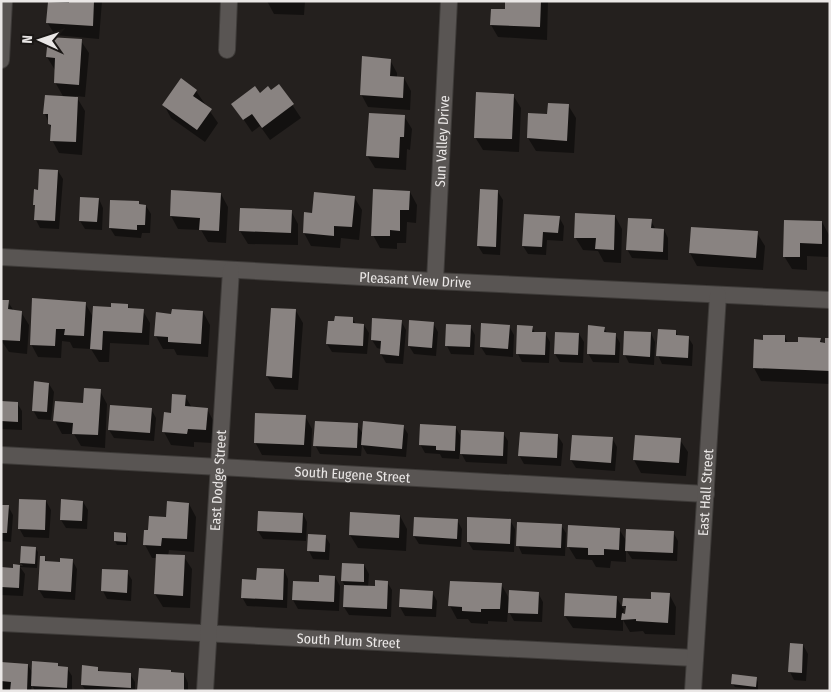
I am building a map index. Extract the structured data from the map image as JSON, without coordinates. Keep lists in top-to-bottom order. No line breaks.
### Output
{"streets":{"street":["Sun Valley Drive","Pleasant View Drive","South Eugene Street","East Dodge Street","East Hall Street","South Plum Street"]},"crossings":[["Sun Valley Drive","Pleasant View Drive"],["Pleasant View Drive","East Dodge Street"],["Pleasant View Drive","East Hall Street"],["South Eugene Street","East Dodge Street"],["South Eugene Street","East Hall Street"],["East Dodge Street","South Plum Street"],["East Hall Street","South Plum Street"]],"north":"left"}
